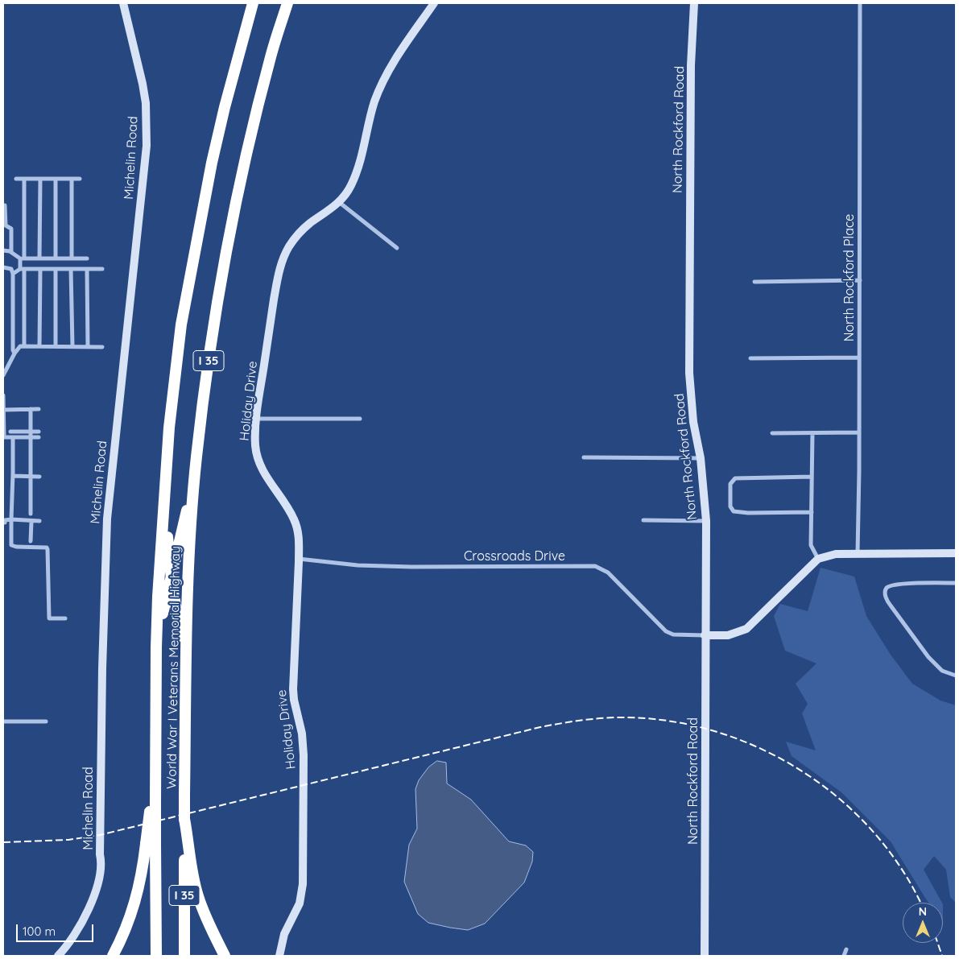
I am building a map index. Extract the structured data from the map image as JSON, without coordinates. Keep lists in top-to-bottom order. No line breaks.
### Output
{"streets":{"highway":["I 35","World War I Veterans Memorial Highway"],"street":["North Rockford Road","Michelin Road","North Rockford Place","Holiday Drive","Crossroads Drive"]},"crossings":[["North Rockford Road","Crossroads Drive"],["Holiday Drive","Crossroads Drive"]],"scale_bar":"100 m","north":"top"}
